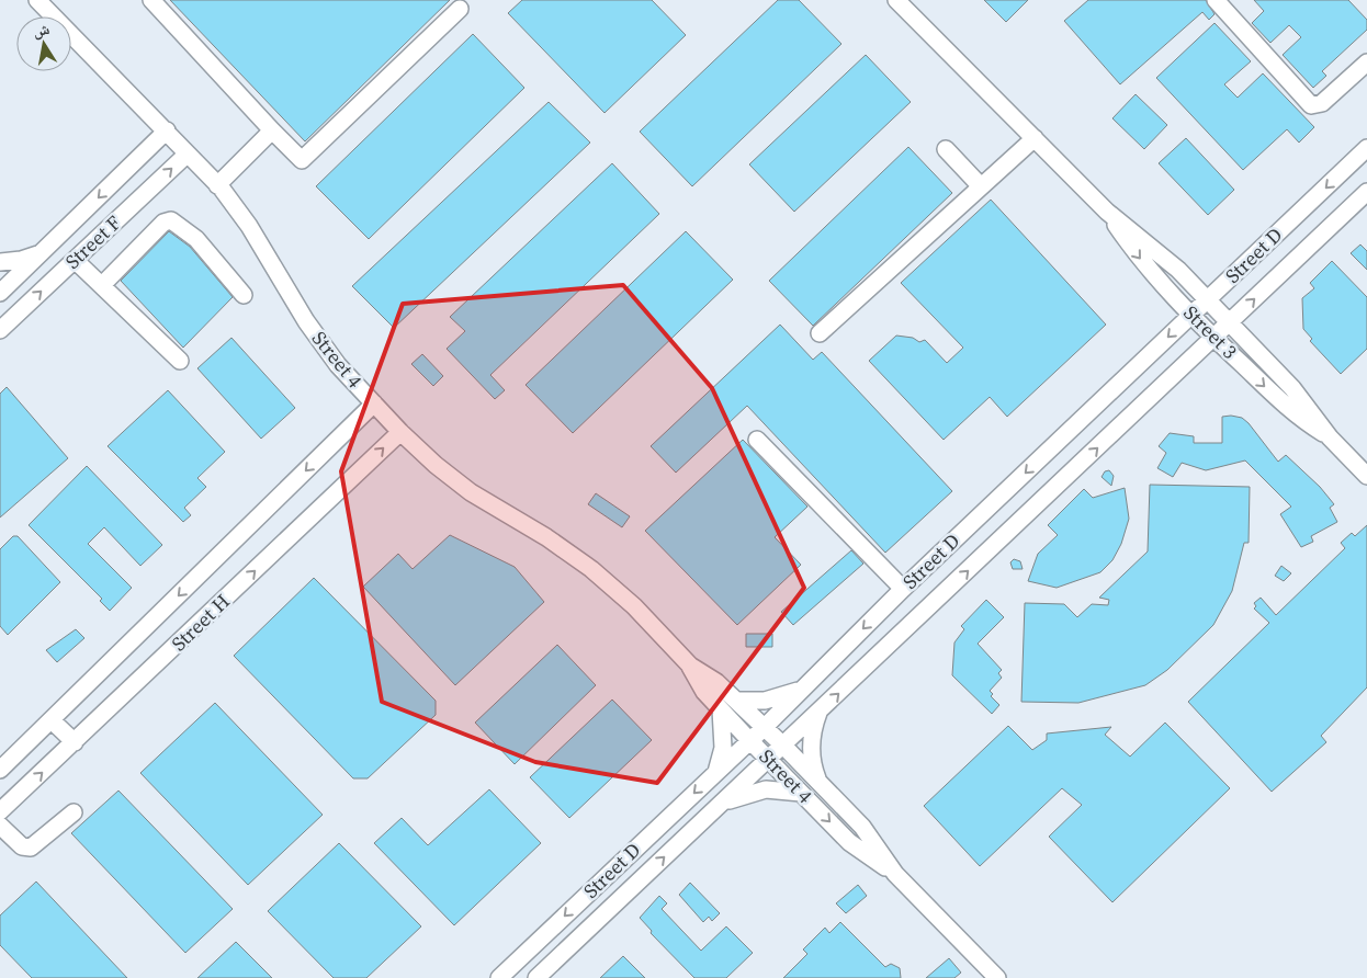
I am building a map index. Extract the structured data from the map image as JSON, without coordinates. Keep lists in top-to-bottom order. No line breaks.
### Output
{"streets":{"street":["Street F","Street D","Street 3","Street 4","Street H"]},"crossings":[["Street F","Street 4"],["Street D","Street 3"],["Street D","Street 4"],["Street 4","Street H"]],"north":"top"}
